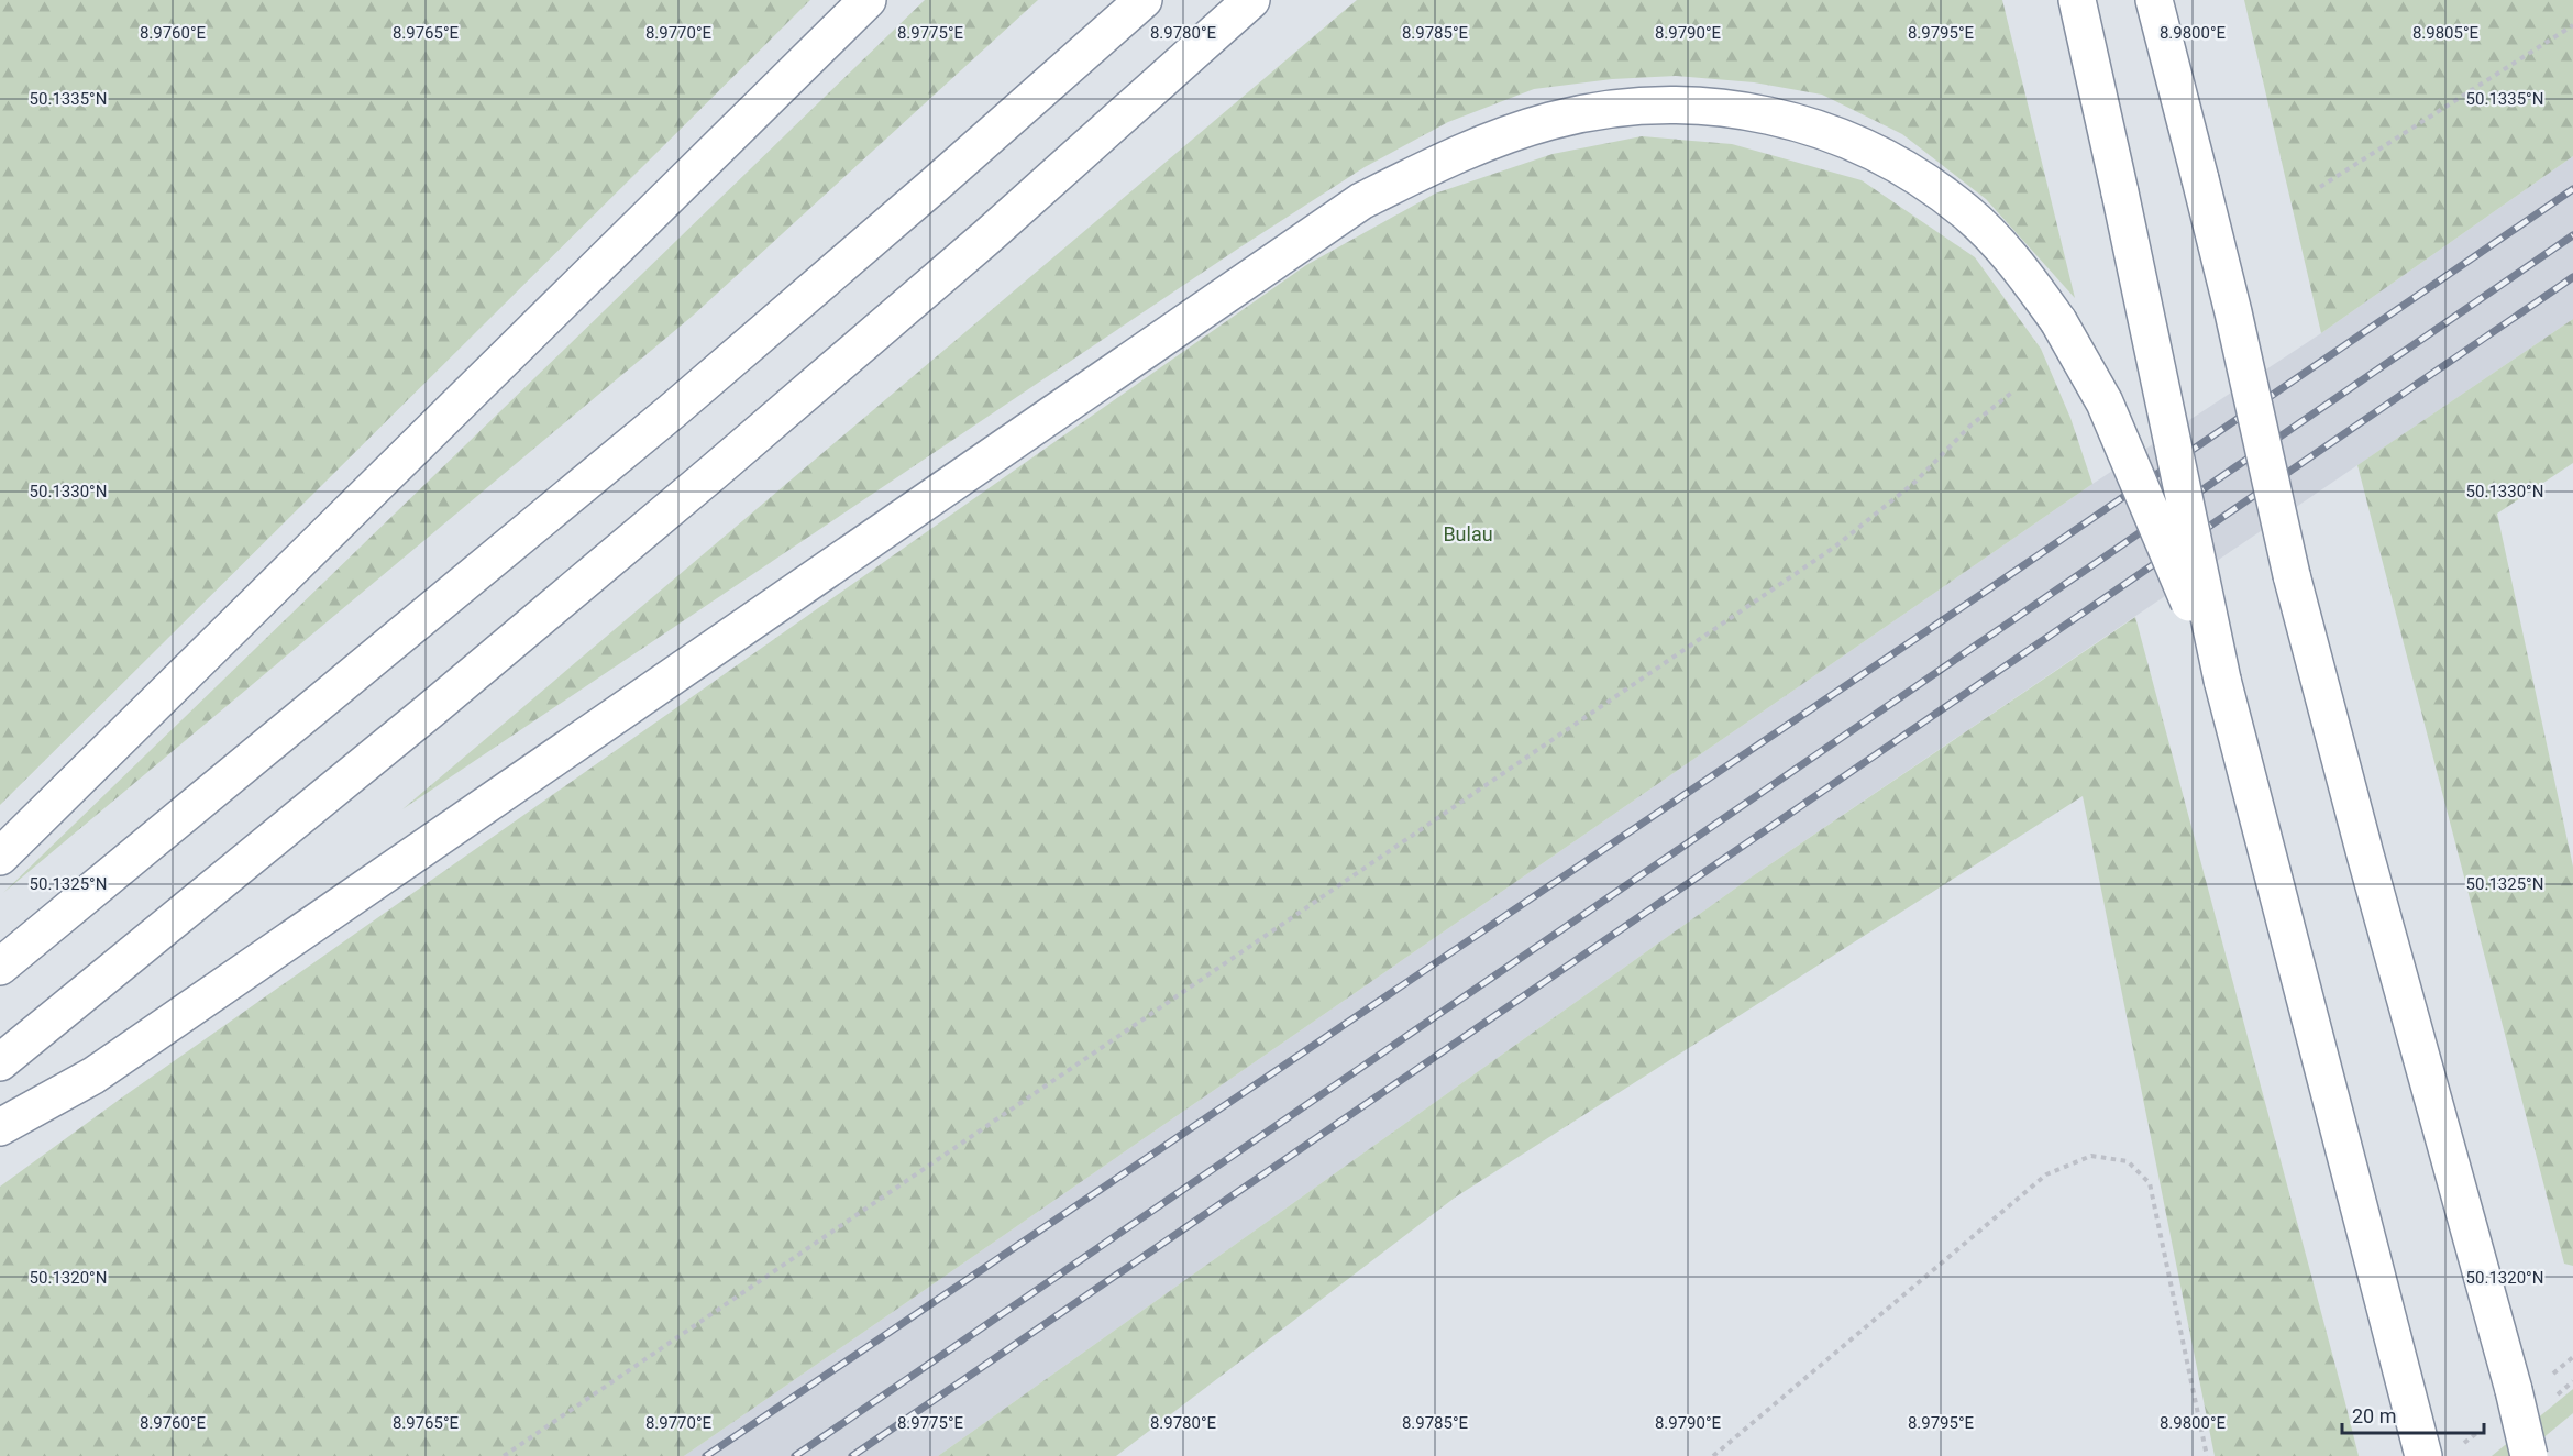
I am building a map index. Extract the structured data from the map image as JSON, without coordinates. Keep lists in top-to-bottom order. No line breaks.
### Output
{"parks":["Bulau"],"scale_bar":"20 m","coordinates":["8.9760°E","8.9765°E","8.9770°E","8.9775°E","8.9780°E","8.9785°E","8.9790°E","8.9795°E","8.9800°E","8.9805°E","50.1335°N","50.1330°N","50.1325°N","50.1320°N"]}
